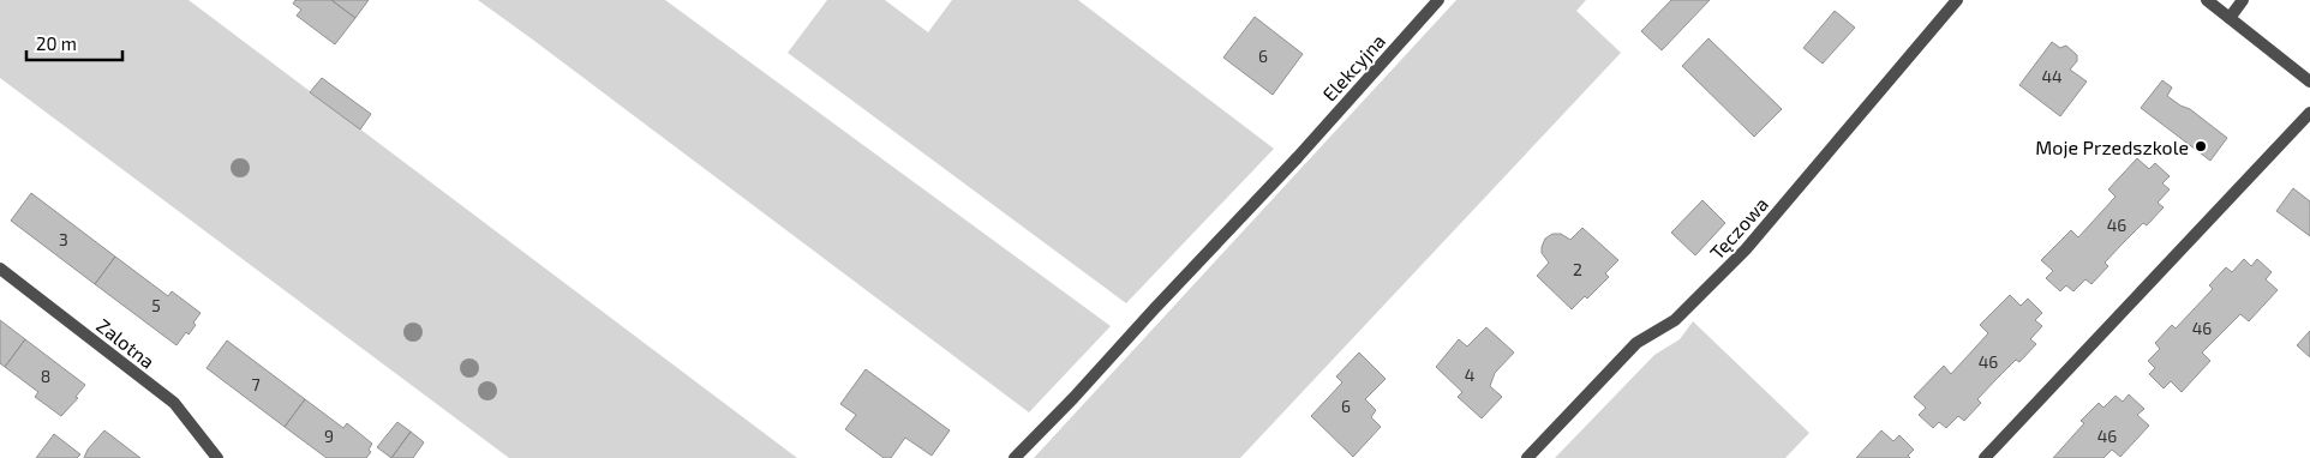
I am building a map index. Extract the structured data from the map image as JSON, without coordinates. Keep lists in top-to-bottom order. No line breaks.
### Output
{"streets":{"street":["Elekcyjna","Tęczowa","Zalotna"]},"places":["Moje Przedszkole"],"house_numbers":["6","44","46","3","2","5","46","46","4","8","7","6","9","46"],"scale_bar":"20 m"}
